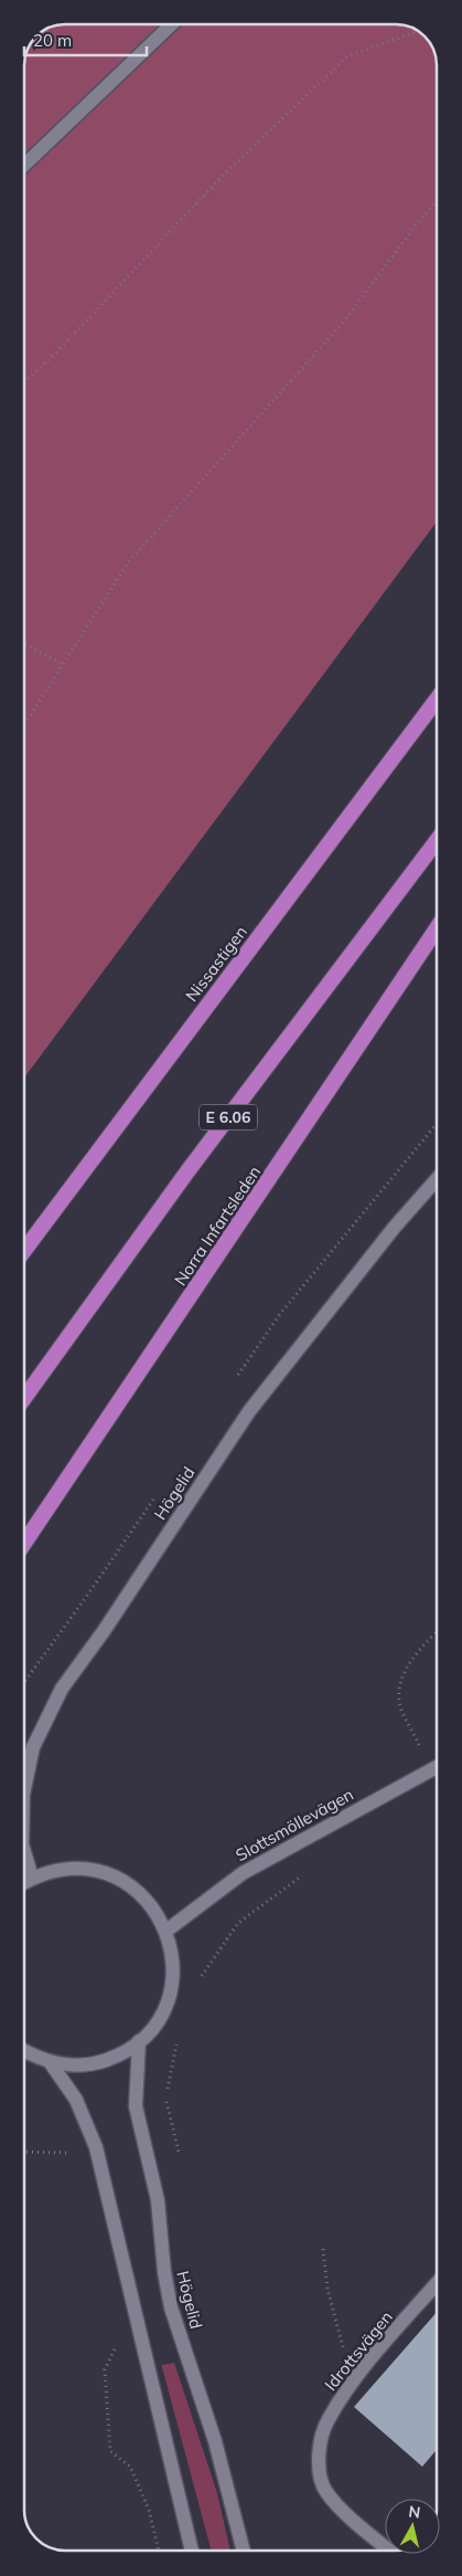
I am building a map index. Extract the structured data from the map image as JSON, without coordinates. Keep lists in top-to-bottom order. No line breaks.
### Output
{"streets":{"highway":["Nissastigen","E 6.06","Norra Infartsleden"],"street":["Högelid","Slottsmöllevägen","Idrottsvägen"]},"scale_bar":"20 m","north":"top"}
